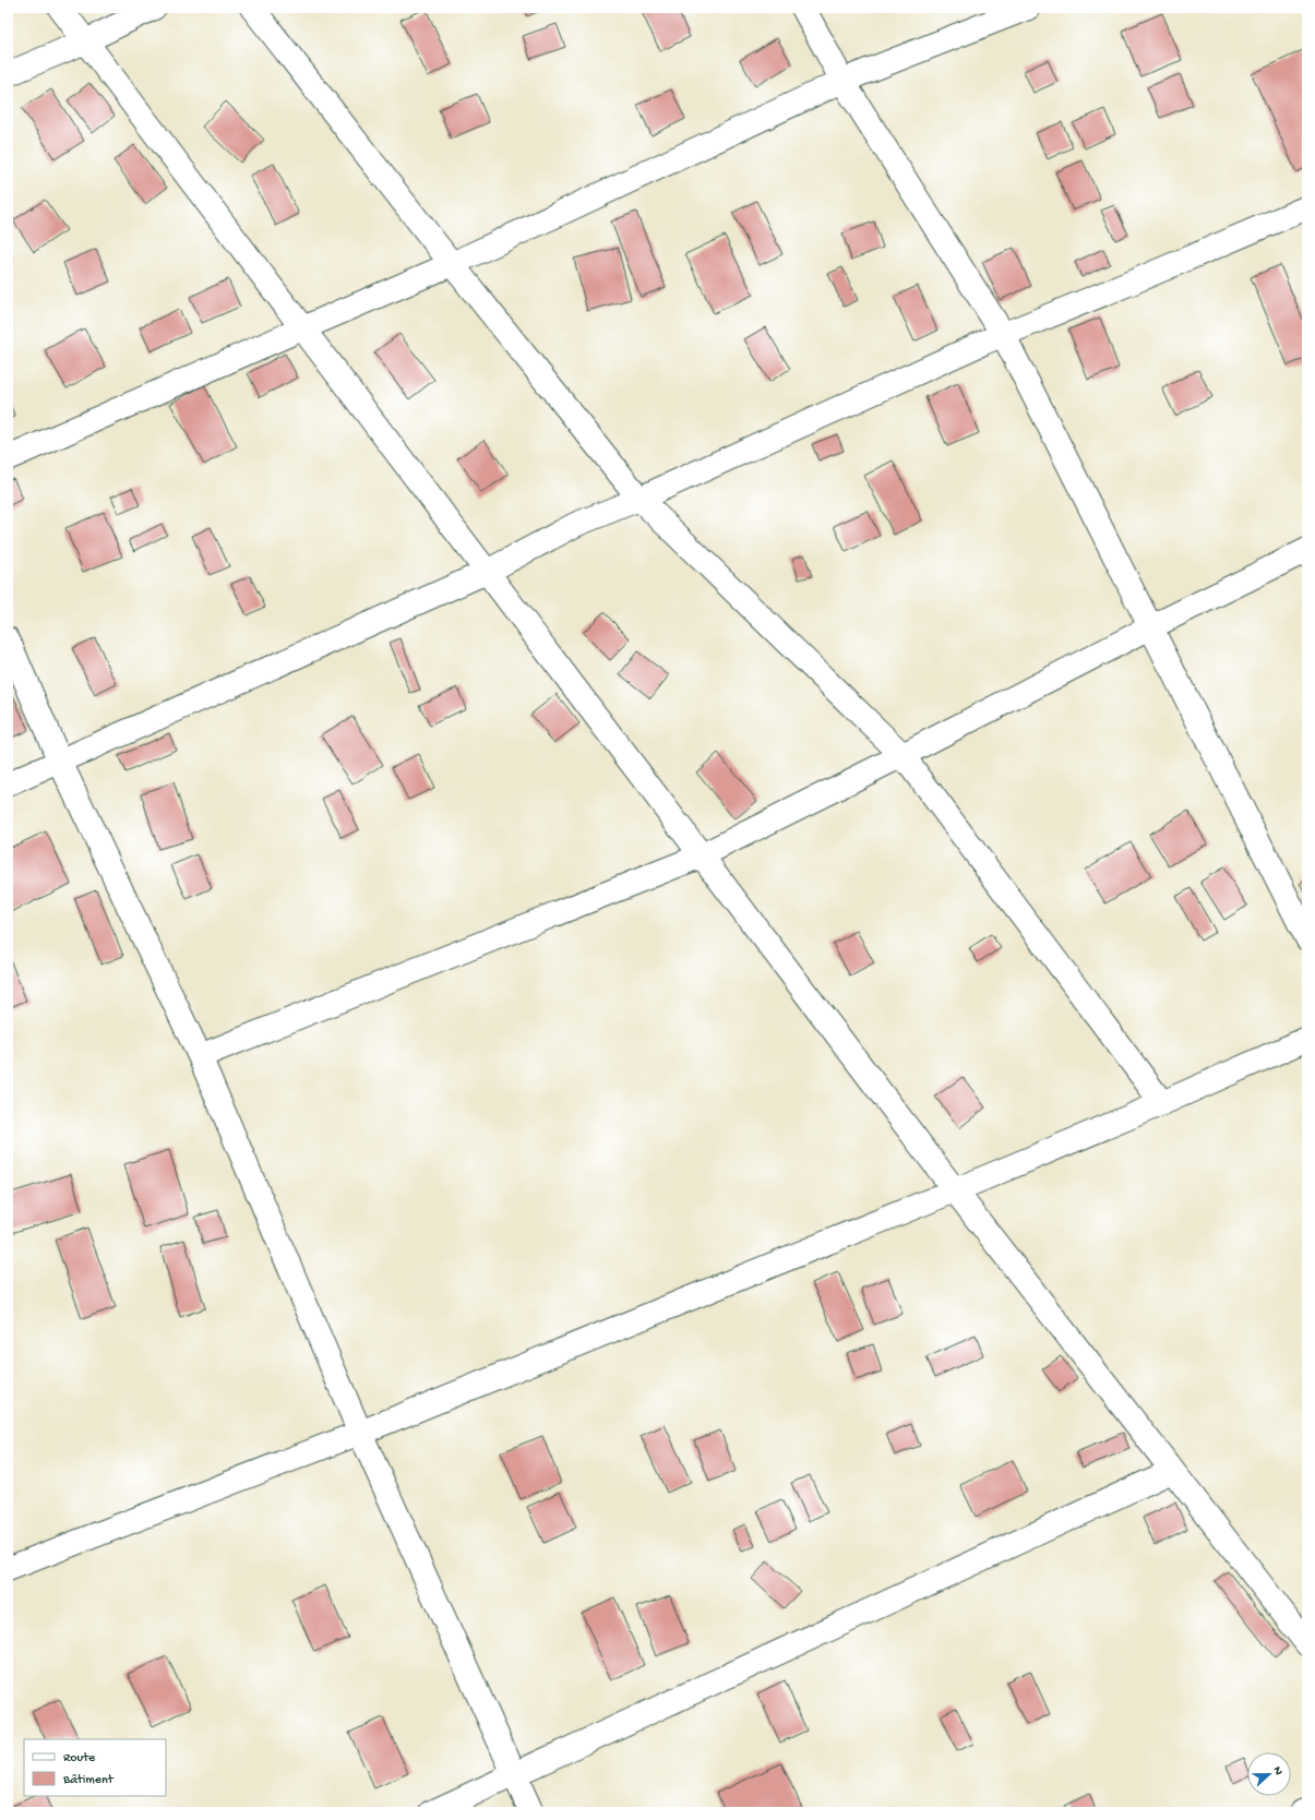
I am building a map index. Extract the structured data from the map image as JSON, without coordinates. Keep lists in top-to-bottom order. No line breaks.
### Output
{"legend":["Route","Bâtiment"],"north":"right"}
